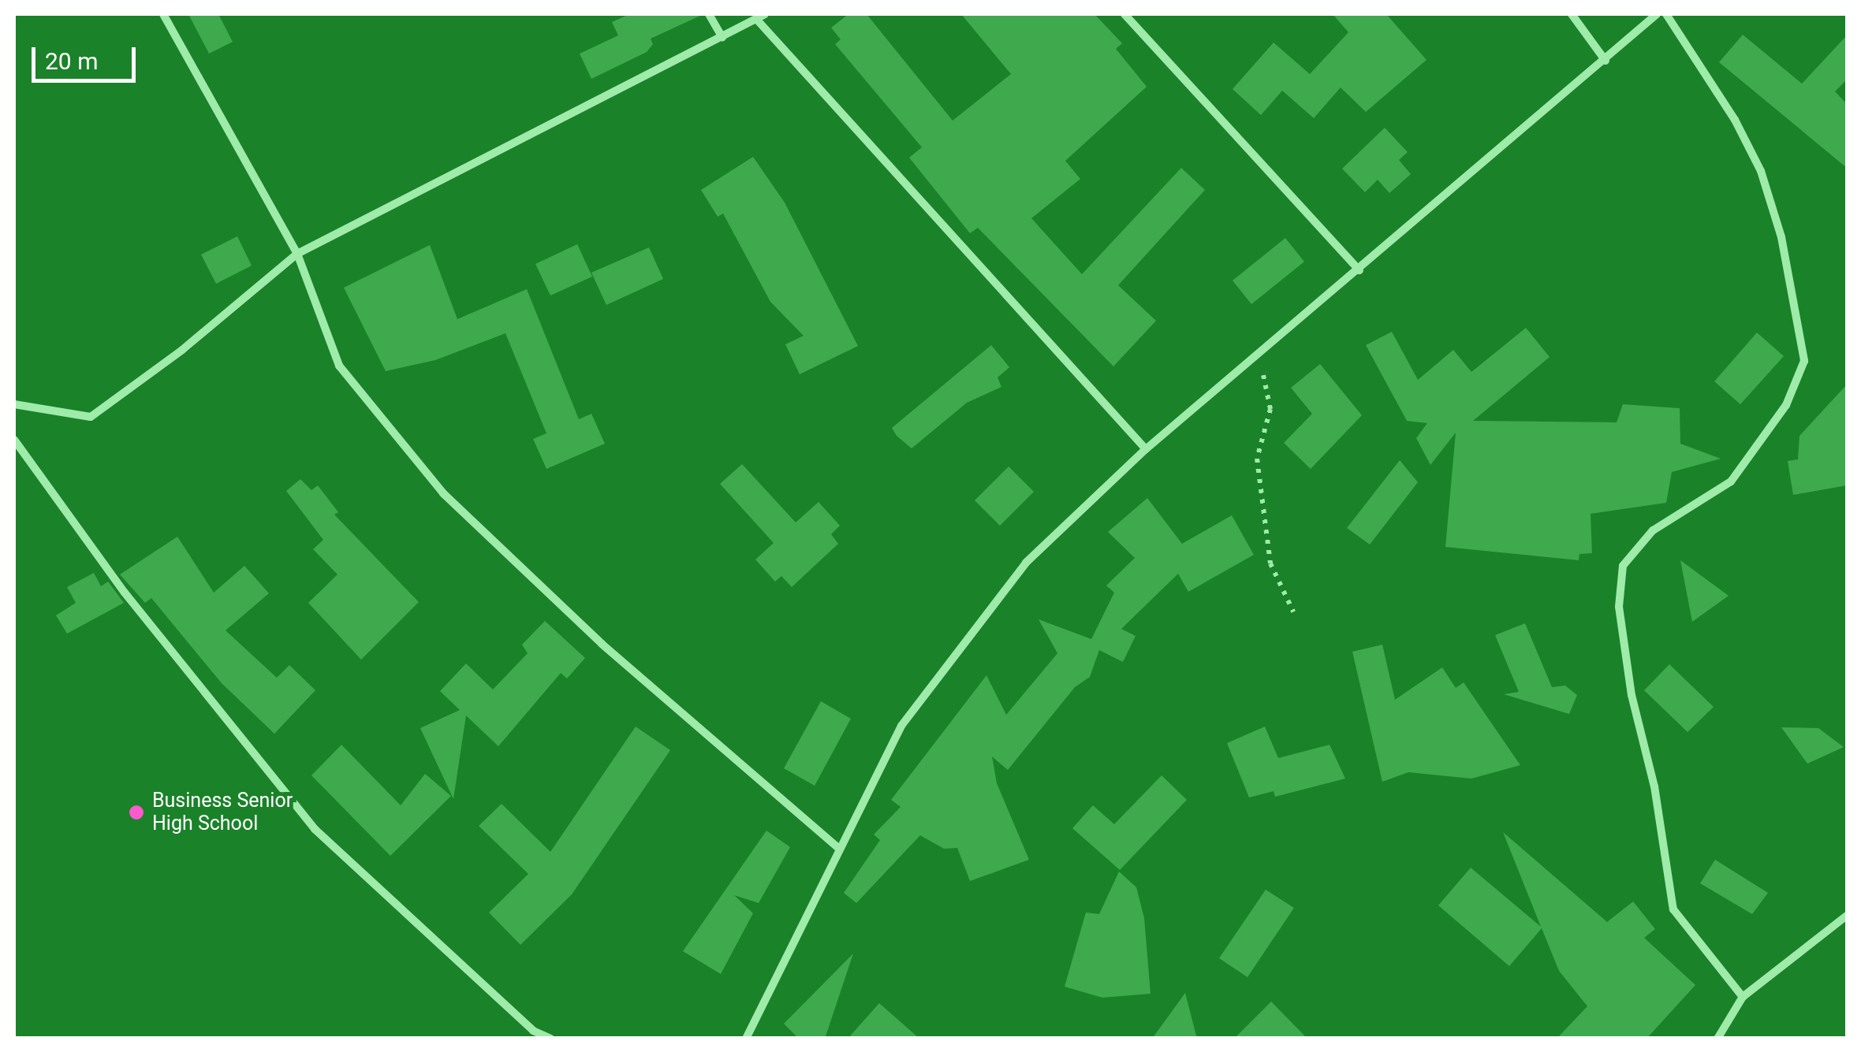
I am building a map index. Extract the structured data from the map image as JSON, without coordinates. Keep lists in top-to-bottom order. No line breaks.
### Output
{"places":["Business Senior High School"],"scale_bar":"20 m"}
